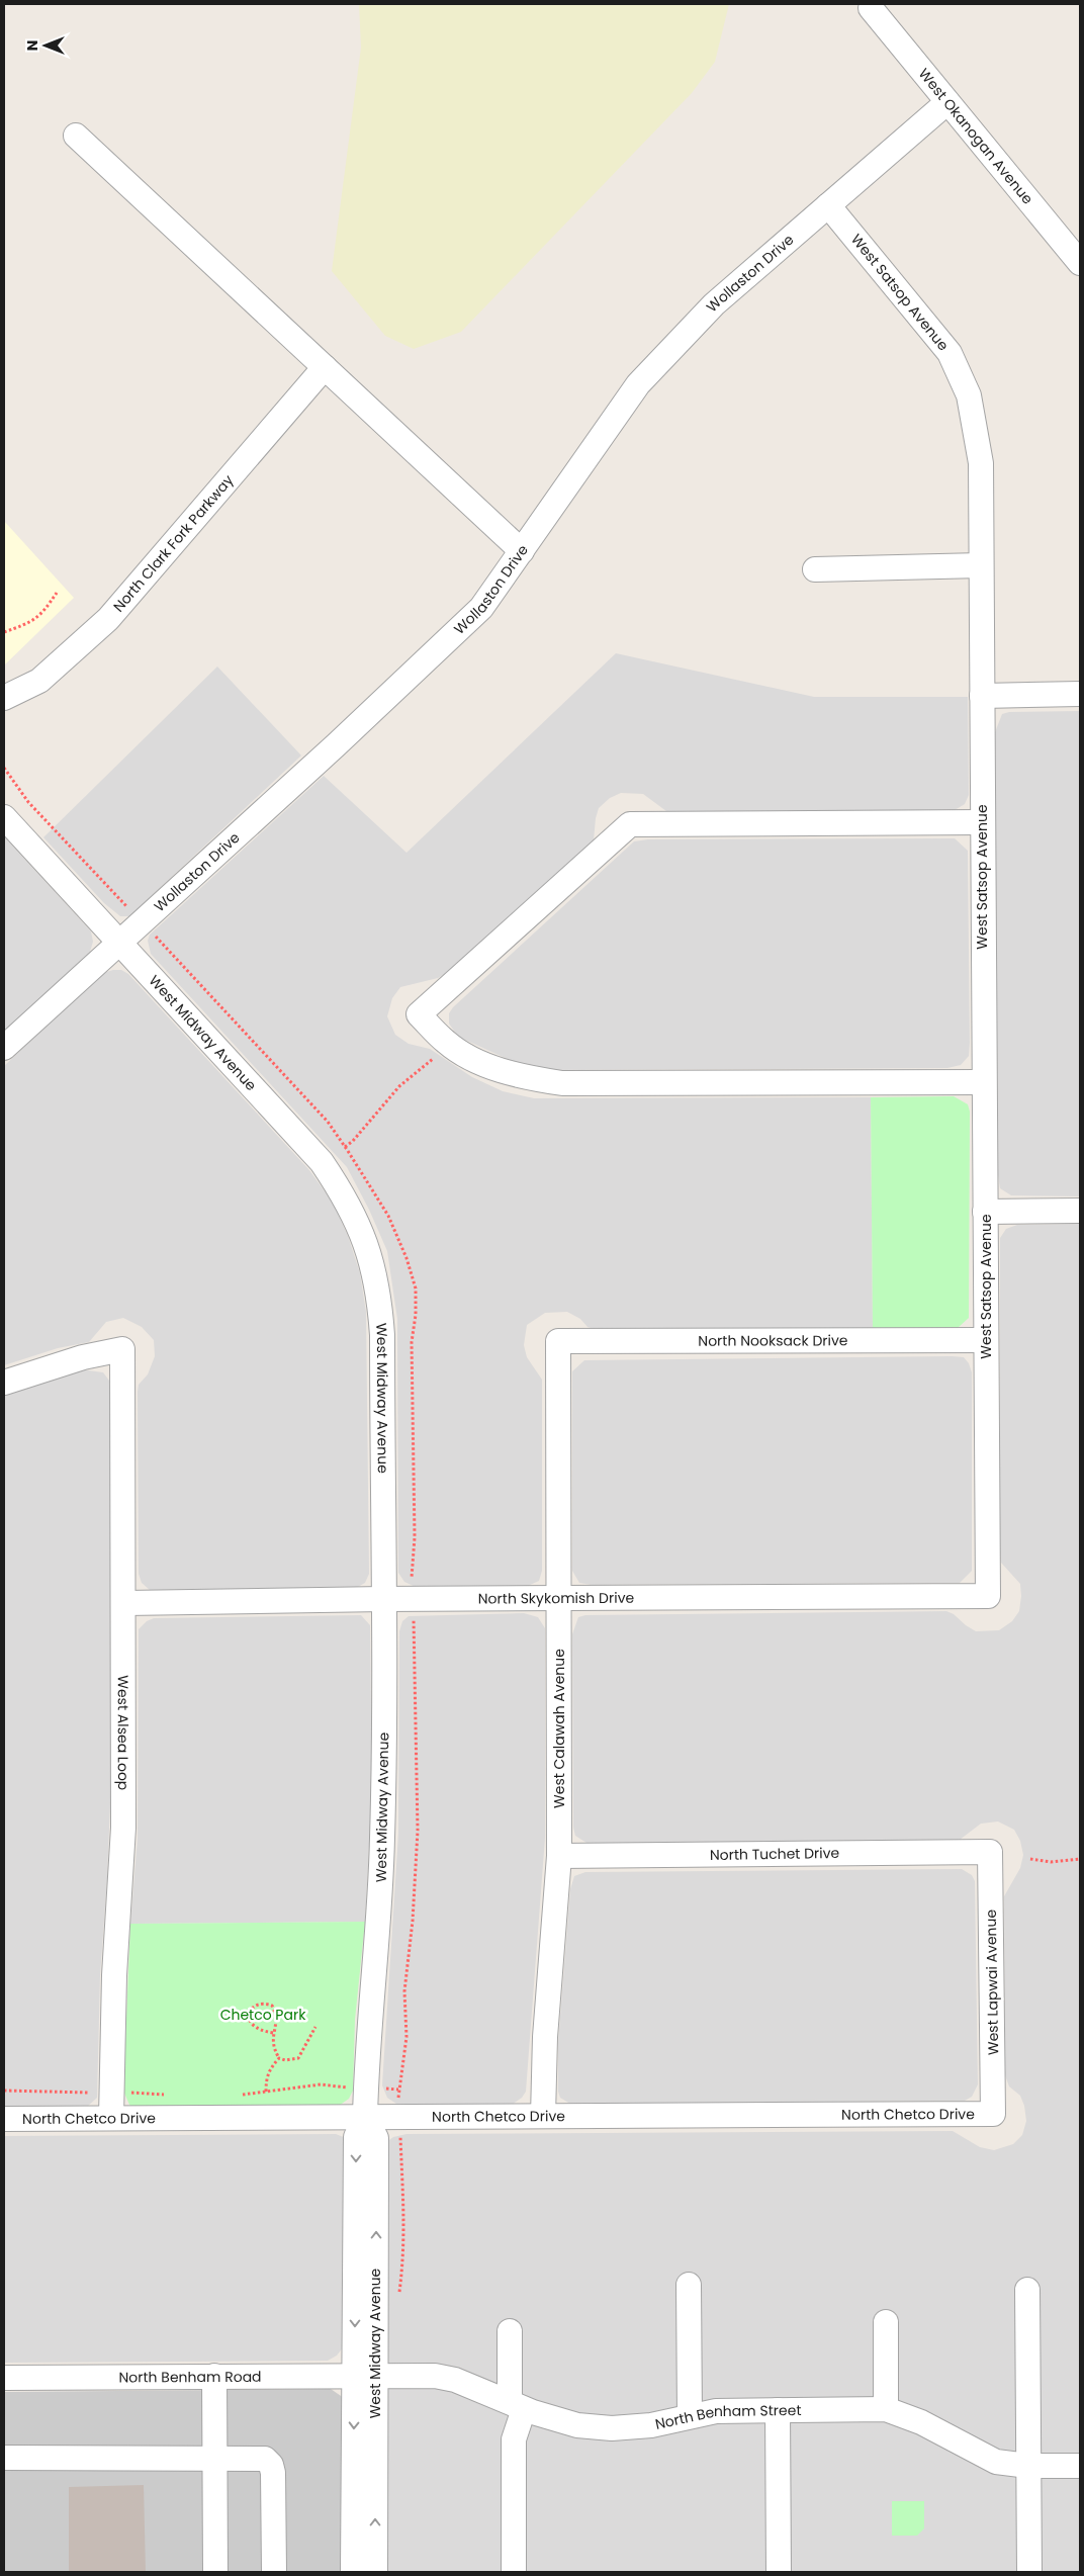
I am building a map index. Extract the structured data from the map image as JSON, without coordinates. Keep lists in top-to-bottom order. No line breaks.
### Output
{"streets":{"street":["West Okanogan Avenue","Wollaston Drive","West Satsop Avenue","North Clark Fork Parkway","West Midway Avenue","North Nooksack Drive","North Skykomish Drive","West Calawah Avenue","West Alsea Loop","North Tuchet Drive","West Lapwai Avenue","North Chetco Drive","North Benham Road","North Benham Street"]},"crossings":[["West Okanogan Avenue","Wollaston Drive"],["Wollaston Drive","West Satsop Avenue"],["Wollaston Drive","West Midway Avenue"],["West Satsop Avenue","North Nooksack Drive"],["West Satsop Avenue","North Skykomish Drive"],["West Midway Avenue","North Skykomish Drive"],["West Midway Avenue","North Chetco Drive"],["West Midway Avenue","North Benham Road"],["West Midway Avenue","North Benham Street"],["North Nooksack Drive","West Calawah Avenue"],["North Skykomish Drive","West Calawah Avenue"],["North Skykomish Drive","West Alsea Loop"],["West Calawah Avenue","North Tuchet Drive"],["West Calawah Avenue","North Chetco Drive"],["West Alsea Loop","North Chetco Drive"],["North Tuchet Drive","West Lapwai Avenue"],["West Lapwai Avenue","North Chetco Drive"],["North Benham Road","North Benham Street"]],"parks":["Chetco Park"],"north":"left"}
